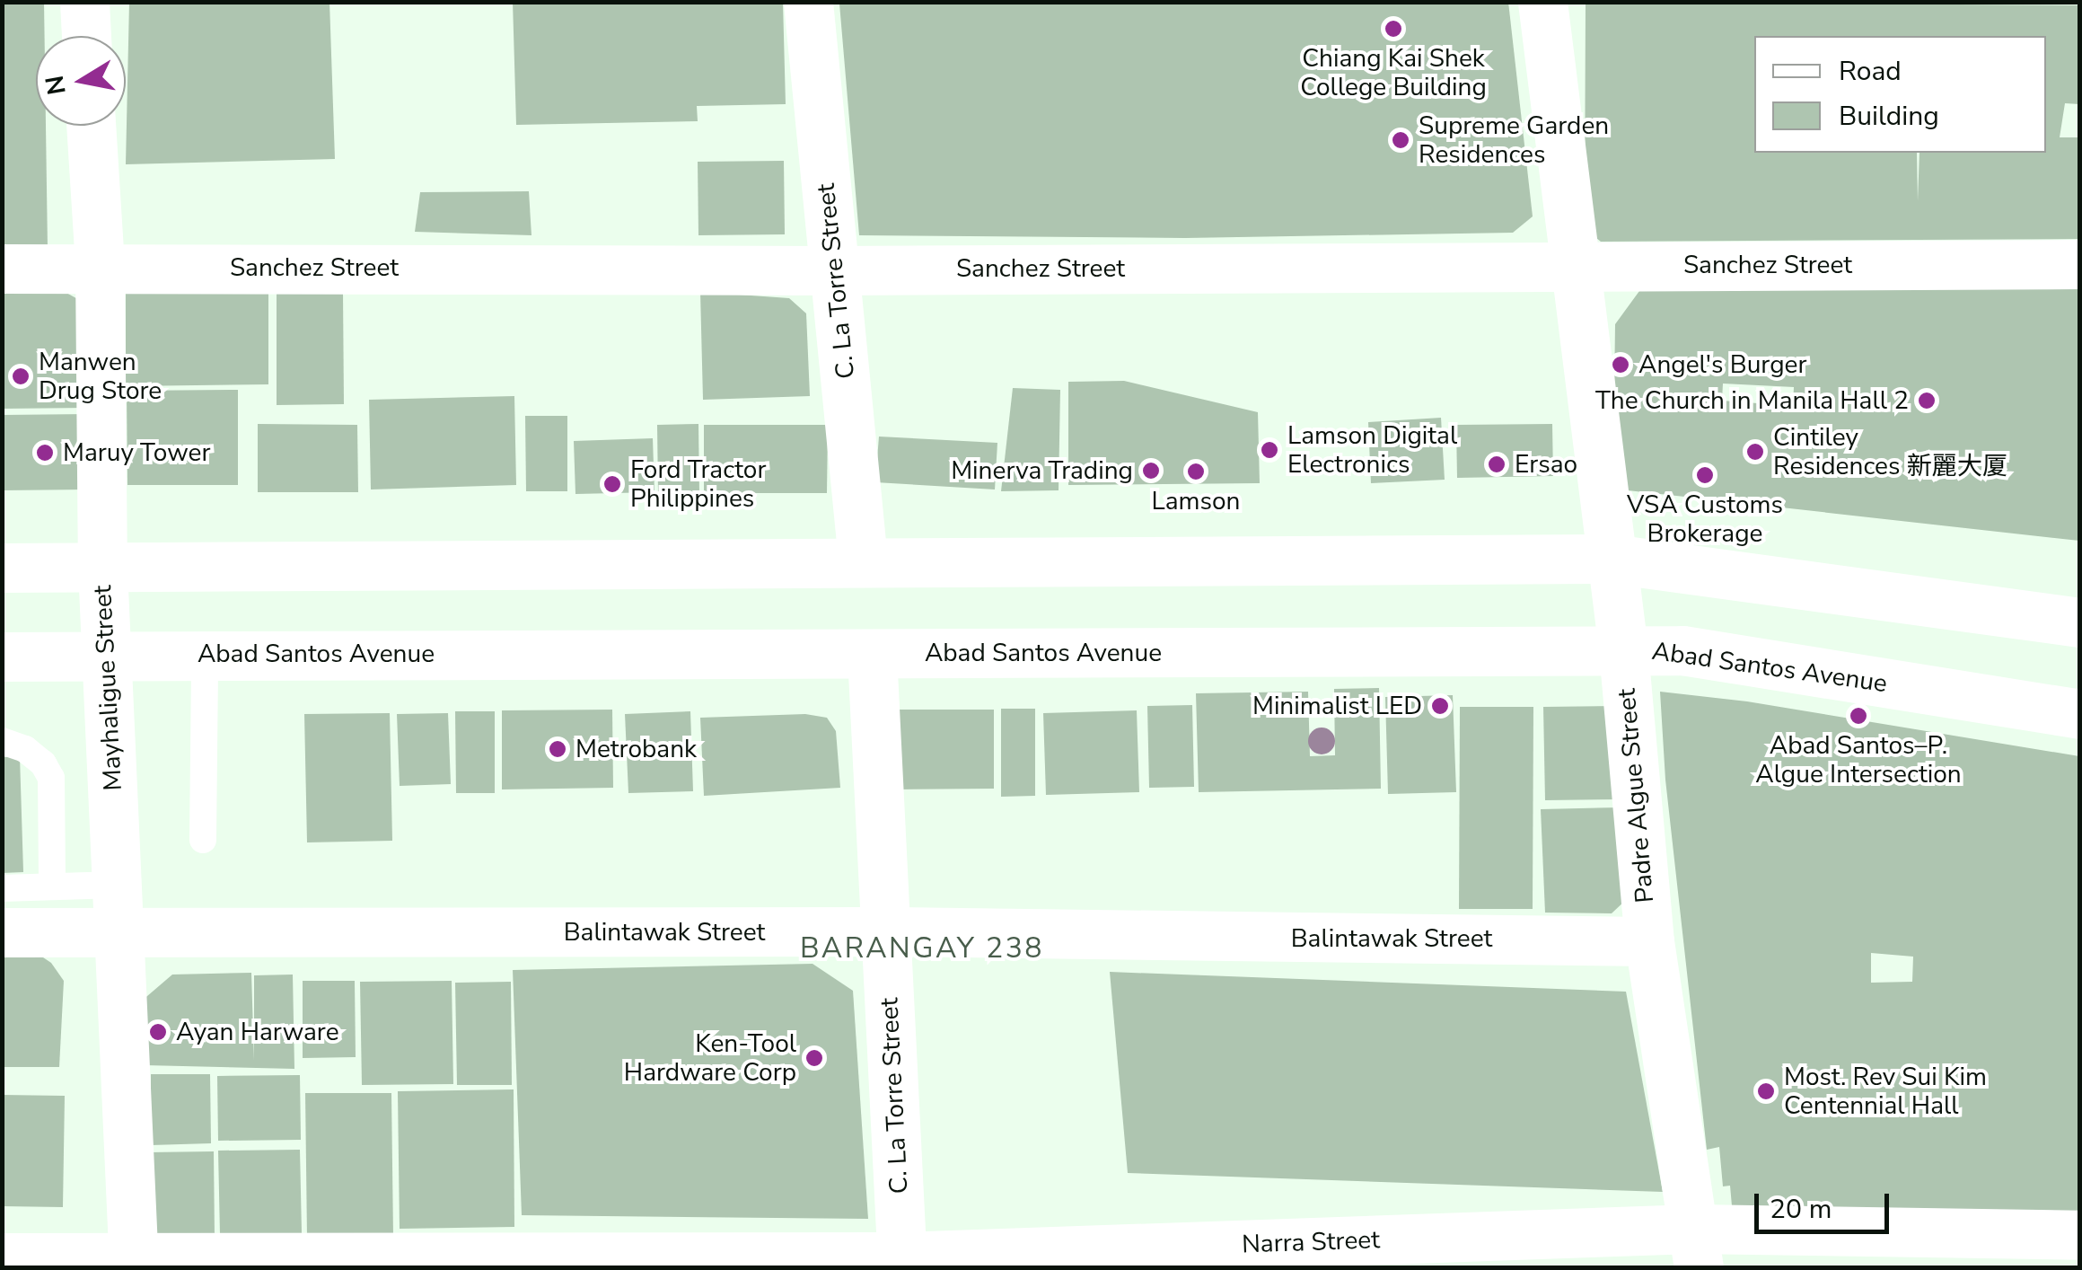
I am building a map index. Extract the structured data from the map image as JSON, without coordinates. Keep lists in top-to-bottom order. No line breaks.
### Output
{"streets":{"street":["Sanchez Street","C. La Torre Street","Abad Santos Avenue","Mayhaligue Street","Padre Algue Street","Balintawak Street","Narra Street"]},"crossings":[["Sanchez Street","C. La Torre Street"],["Sanchez Street","Mayhaligue Street"],["Sanchez Street","Padre Algue Street"],["C. La Torre Street","Abad Santos Avenue"],["C. La Torre Street","Balintawak Street"],["C. La Torre Street","Narra Street"],["Abad Santos Avenue","Mayhaligue Street"],["Abad Santos Avenue","Padre Algue Street"],["Mayhaligue Street","Balintawak Street"],["Mayhaligue Street","Narra Street"],["Padre Algue Street","Balintawak Street"],["Padre Algue Street","Narra Street"]],"districts":["BARANGAY 238"],"places":["Chiang Kai Shek College Building","Supreme Garden Residences","Angel's Burger","Manwen Drug Store","The Church in Manila Hall 2","Lamson Digital Electronics","Cintiley Residences 新麗大厦","Maruy Tower","Ersao","Minerva Trading","Lamson","VSA Customs Brokerage","Ford Tractor Philippines","Minimalist LED","Abad Santos–P. Algue Intersection","Metrobank","Ayan Harware","Ken-Tool Hardware Corp","Most. Rev Sui Kim Centennial Hall"],"legend":["Road","Building"],"scale_bar":"20 m","north":"left"}
